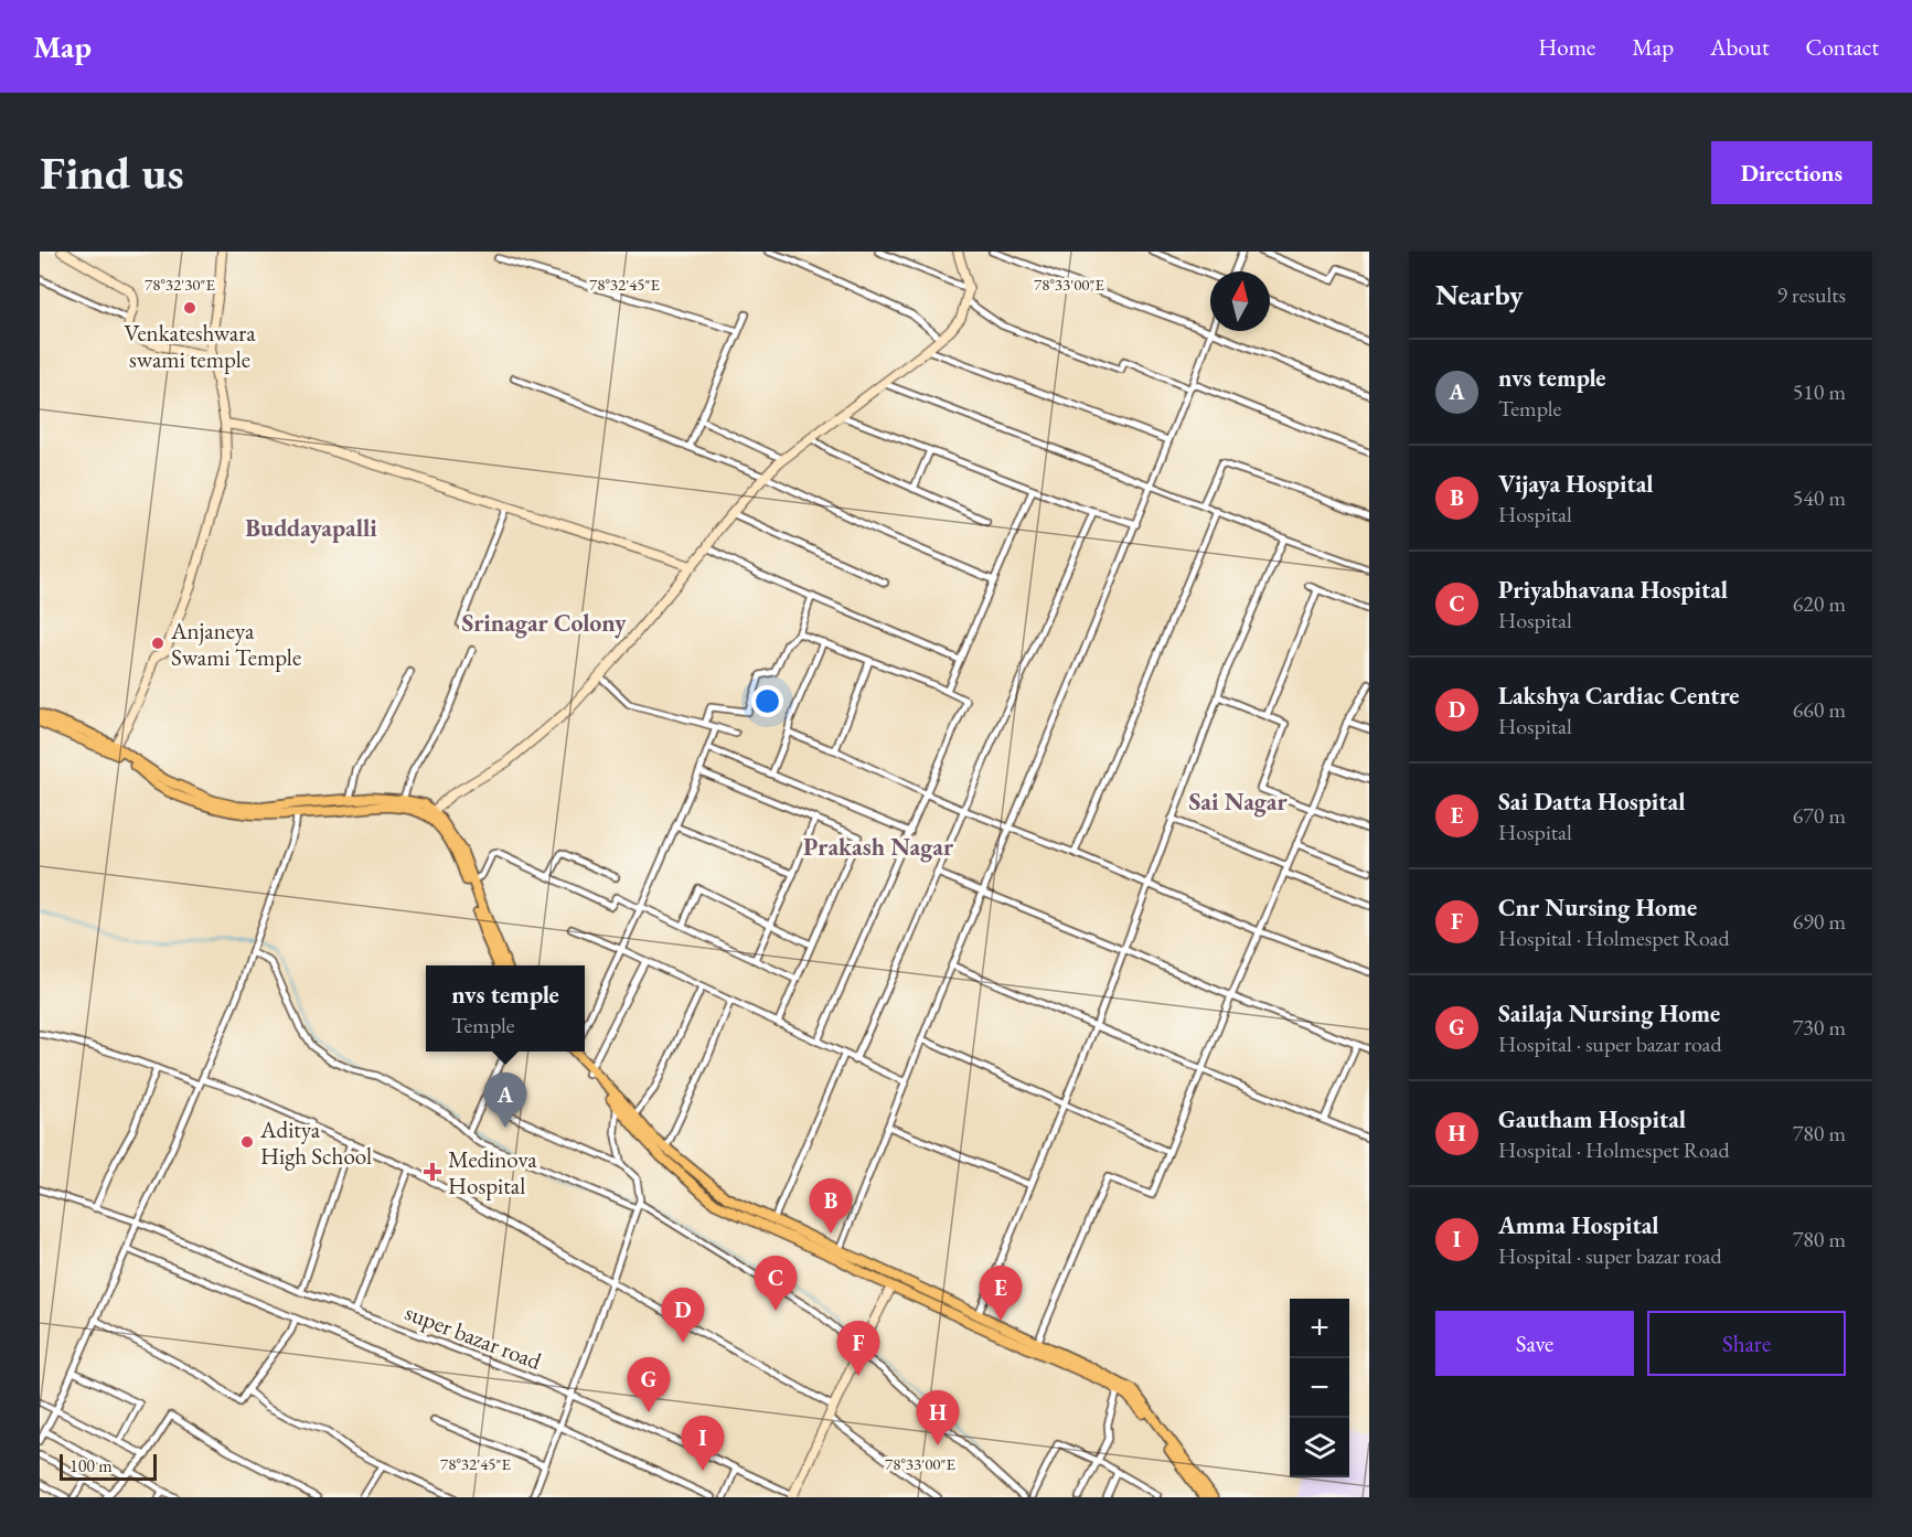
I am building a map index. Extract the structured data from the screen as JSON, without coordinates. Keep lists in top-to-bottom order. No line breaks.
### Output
{"streets":{"street":["super bazar road"]},"districts":["Buddayapalli","Srinagar Colony","Sai Nagar","Prakash Nagar"],"places":{"other":["Venkateshwara swami temple","Anjaneya Swami Temple","Aditya High School"],"health":["Medinova Hospital"]},"scale_bar":"100 m","north":"top","page":{"header":"Map","nav":["Home","Map","About","Contact"],"buttons":["Directions",["Save","Share"]],"title":"Find us","heading":["Nearby","9 results"],"list":[{"mark":"A","name":"nvs temple","note":"Temple","value":"510 m"},{"mark":"B","name":"Vijaya Hospital","note":"Hospital","value":"540 m"},{"mark":"C","name":"Priyabhavana Hospital","note":"Hospital","value":"620 m"},{"mark":"D","name":"Lakshya Cardiac Centre","note":"Hospital","value":"660 m"},{"mark":"E","name":"Sai Datta Hospital","note":"Hospital","value":"670 m"},{"mark":"F","name":"Cnr Nursing Home","note":"Hospital · Holmespet Road","value":"690 m"},{"mark":"G","name":"Sailaja Nursing Home","note":"Hospital · super bazar road","value":"730 m"},{"mark":"H","name":"Gautham Hospital","note":"Hospital · Holmespet Road","value":"780 m"},{"mark":"I","name":"Amma Hospital","note":"Hospital · super bazar road","value":"780 m"}],"popup":["nvs temple","Temple"],"pins":["A","B","C","E","D","F","G","H","I"],"map_buttons":["+","−"],"scale":"100 m"},"coordinates":["78°32'30\"E","78°32'45\"E","78°33'00\"E"]}
